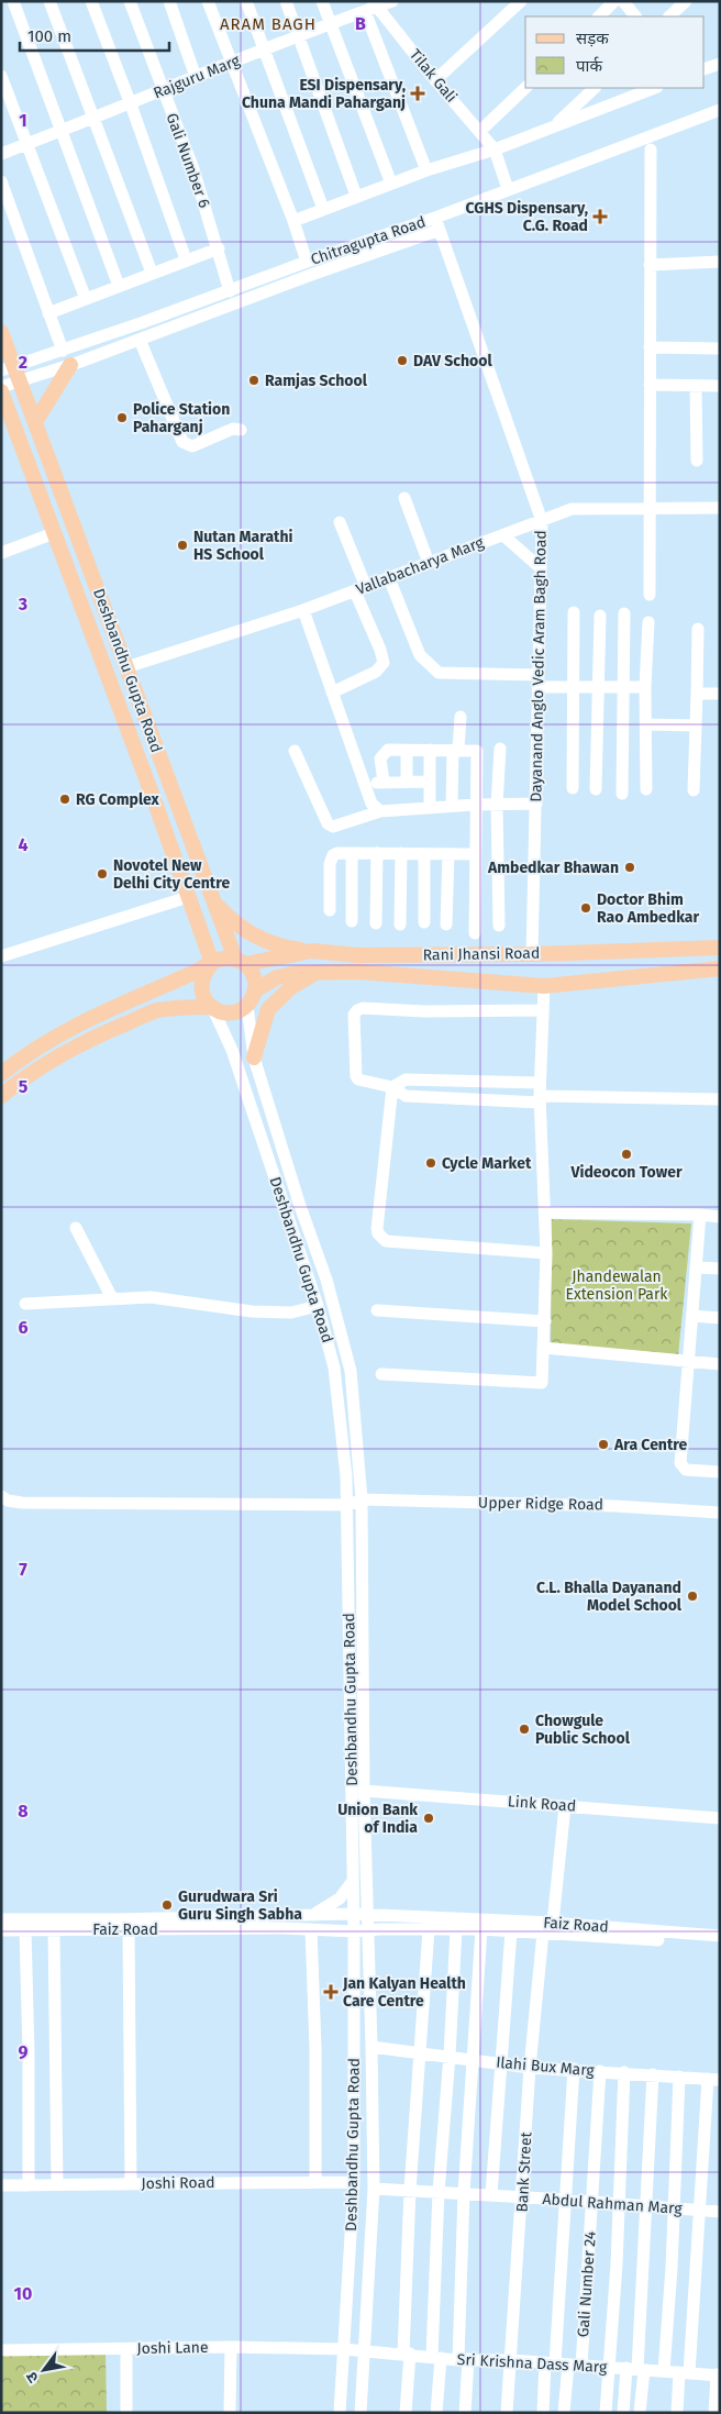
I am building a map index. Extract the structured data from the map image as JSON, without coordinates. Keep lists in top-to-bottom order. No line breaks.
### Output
{"streets":{"main road":["Deshbandhu Gupta Road","Rani Jhansi Road"],"street":["Tilak Gali","Rajguru Marg","Gali Number 6","Chitragupta Road","Vallabacharya Marg","Dayanand Anglo Vedic Aram Bagh Road","Upper Ridge Road","Link Road","Faiz Road","Ilahi Bux Marg","Bank Street","Joshi Road","Abdul Rahman Marg","Gali Number 24","Joshi Lane","Sri Krishna Dass Marg"]},"crossings":[["Tilak Gali","Rajguru Marg"],["Tilak Gali","Chitragupta Road"],["Rajguru Marg","Gali Number 6"],["Gali Number 6","Chitragupta Road"],["Chitragupta Road","Dayanand Anglo Vedic Aram Bagh Road"],["Chitragupta Road","Deshbandhu Gupta Road"],["Vallabacharya Marg","Dayanand Anglo Vedic Aram Bagh Road"],["Vallabacharya Marg","Deshbandhu Gupta Road"],["Dayanand Anglo Vedic Aram Bagh Road","Rani Jhansi Road"],["Deshbandhu Gupta Road","Rani Jhansi Road"],["Deshbandhu Gupta Road","Upper Ridge Road"],["Deshbandhu Gupta Road","Link Road"],["Deshbandhu Gupta Road","Faiz Road"],["Deshbandhu Gupta Road","Ilahi Bux Marg"],["Deshbandhu Gupta Road","Joshi Road"],["Deshbandhu Gupta Road","Abdul Rahman Marg"],["Deshbandhu Gupta Road","Joshi Lane"],["Deshbandhu Gupta Road","Sri Krishna Dass Marg"],["Faiz Road","Bank Street"],["Ilahi Bux Marg","Bank Street"],["Bank Street","Abdul Rahman Marg"],["Bank Street","Sri Krishna Dass Marg"],["Abdul Rahman Marg","Gali Number 24"],["Gali Number 24","Sri Krishna Dass Marg"],["Joshi Lane","Sri Krishna Dass Marg"]],"districts":["ARAM BAGH"],"parks":["Jhandewalan Extension Park"],"places":{"health":["ESI Dispensary, Chuna Mandi Paharganj","CGHS Dispensary, C.G. Road","Jan Kalyan Health Care Centre"],"other":["DAV School","Ramjas School","Police Station Paharganj","Nutan Marathi HS School","RG Complex","Ambedkar Bhawan","Novotel New Delhi City Centre","Doctor Bhim Rao Ambedkar","Videocon Tower","Cycle Market","Ara Centre","C.L. Bhalla Dayanand Model School","Chowgule Public School","Union Bank of India","Gurudwara Sri Guru Singh Sabha"]},"legend":["सड़क","पार्क"],"scale_bar":"100 m","north":"bottom left","grid":{"columns":["B"],"rows":["1","2","3","4","5","6","7","8","9","10"]}}
